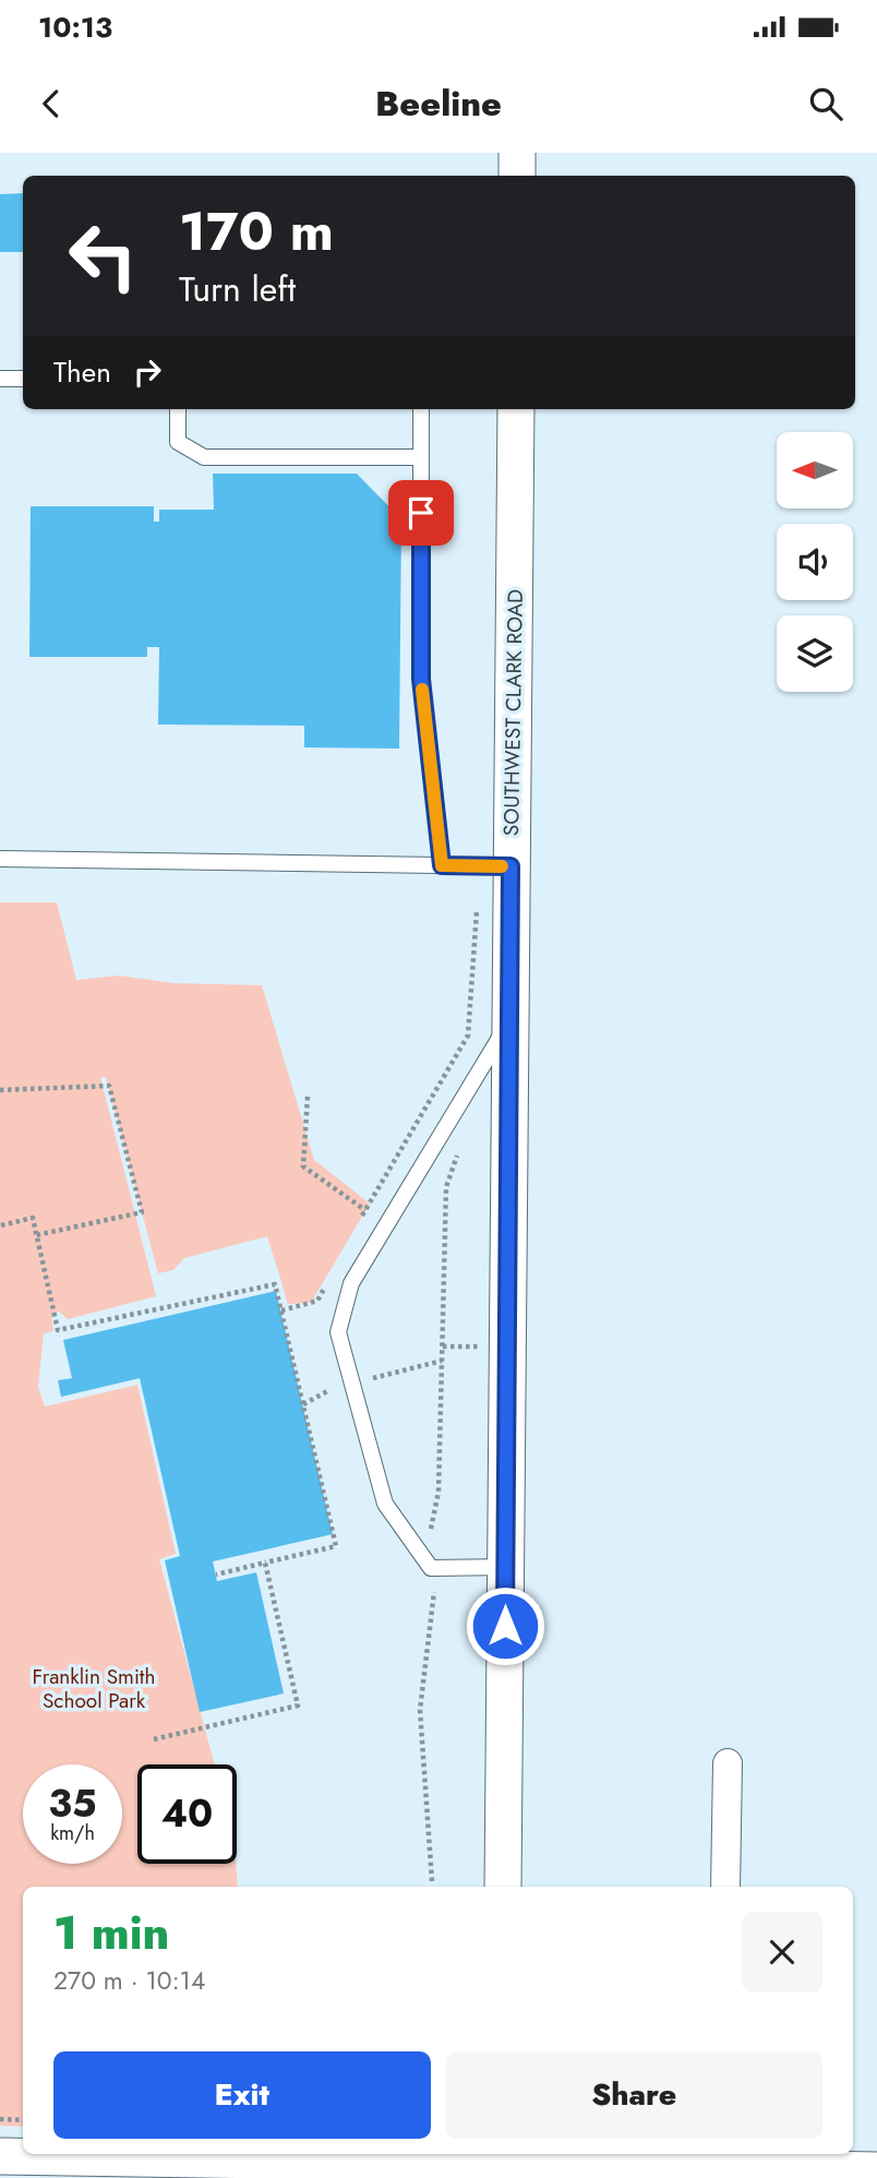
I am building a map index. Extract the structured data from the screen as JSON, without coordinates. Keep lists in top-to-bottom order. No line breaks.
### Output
{"streets":{"street":["SOUTHWEST CLARK ROAD"]},"parks":["Franklin Smith School Park"],"north":"left","page":{"status":"10:13","header":"Beeline","turn":["170 m","Turn left"],"then":"Then","speed":"35 km/h","limit":"40","heading":["1 min","270 m · 10:14"],"buttons":["Exit","Share"]}}
